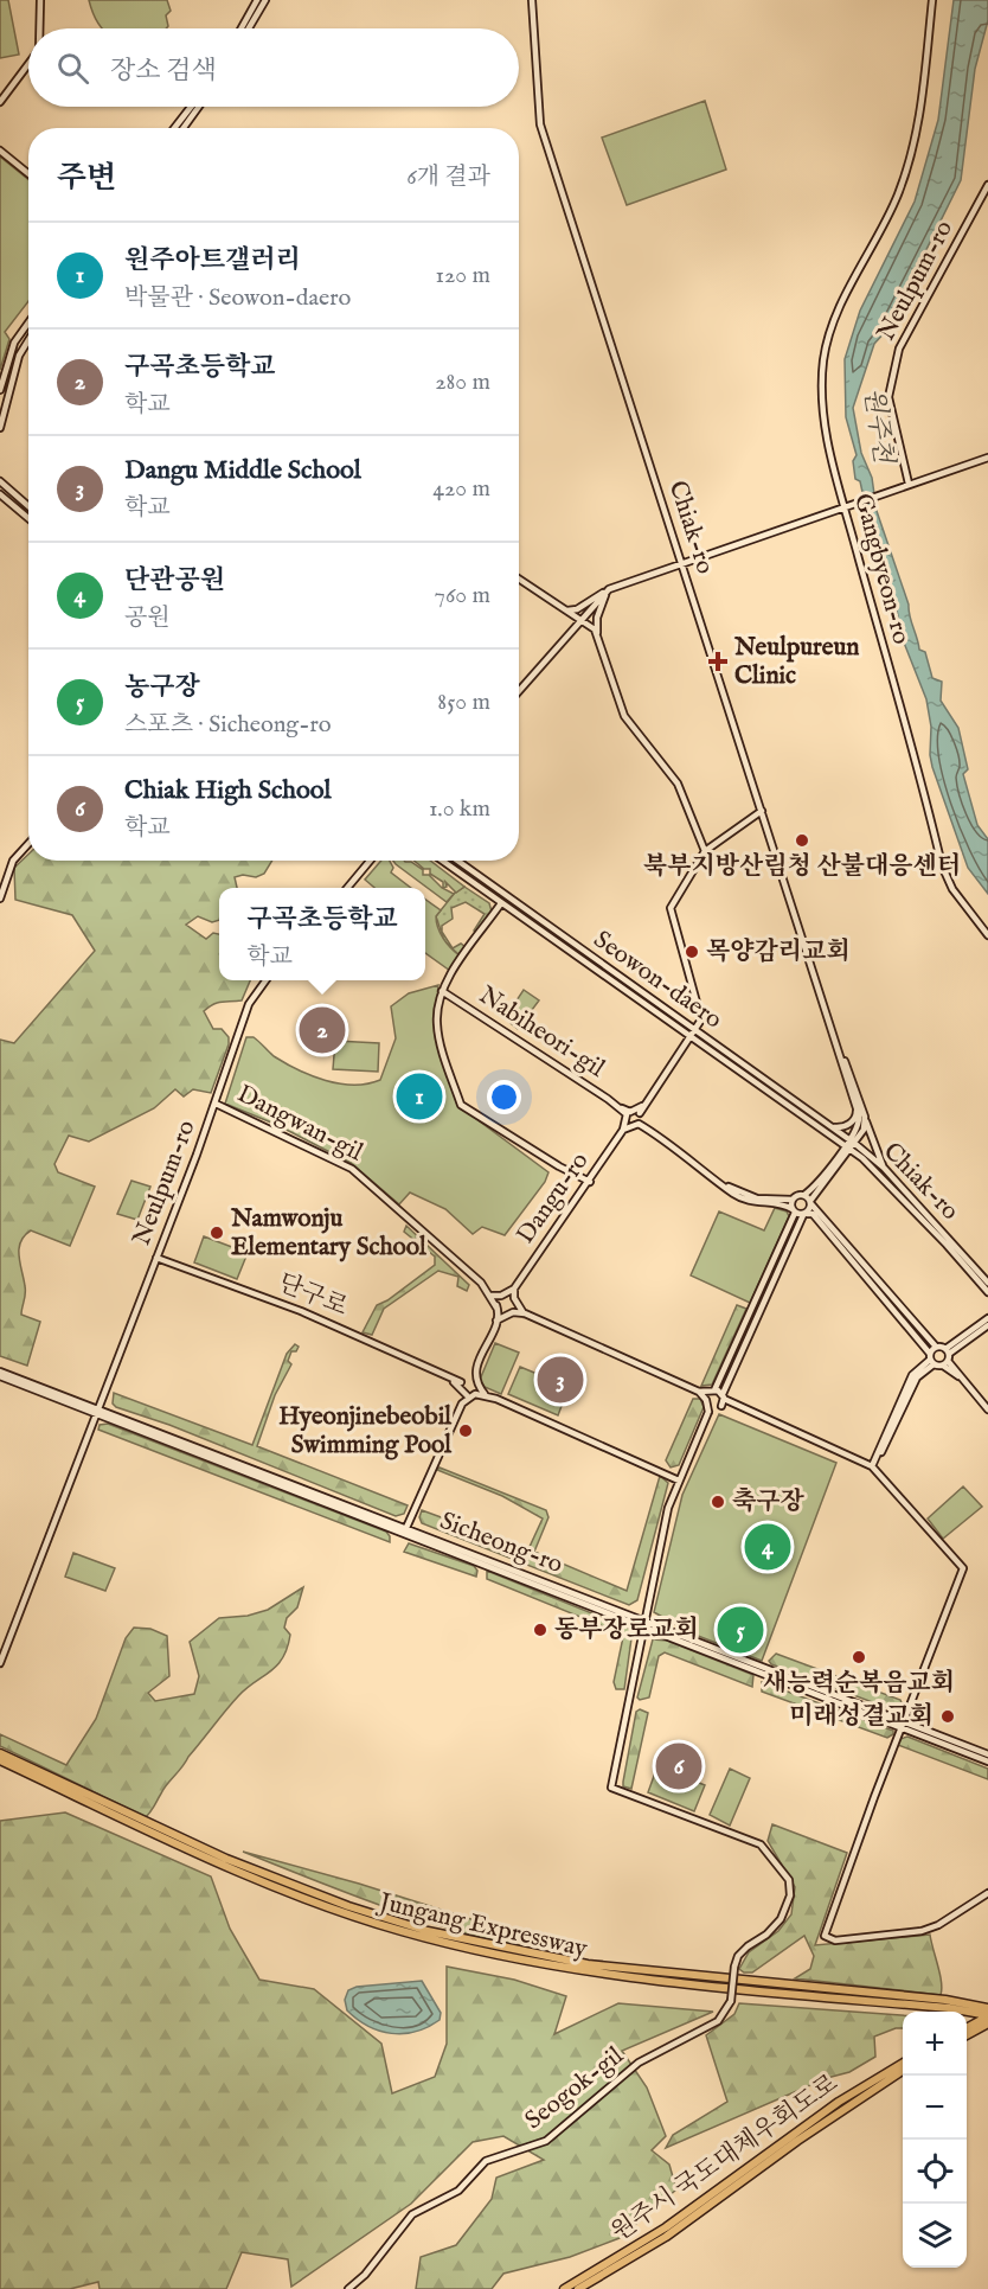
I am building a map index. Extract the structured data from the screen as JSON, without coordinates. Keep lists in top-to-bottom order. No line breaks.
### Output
{"streets":{"highway":["Jungang Expressway","원주시 국도대체우회도로"],"street":["Neulpum-ro","Chiak-ro","Gangbyeon-ro","Seowon-daero","Nabiheori-gil","Dangwan-gil","Dangu-ro","단구로","Sicheong-ro","Seogok-gil"]},"crossings":[["Neulpum-ro","Dangwan-gil"],["Neulpum-ro","단구로"],["Neulpum-ro","Sicheong-ro"],["Chiak-ro","Seowon-daero"],["Seowon-daero","Dangu-ro"],["Nabiheori-gil","Dangu-ro"],["Sicheong-ro","Seogok-gil"]],"water":["원주천"],"places":{"health":["Neulpureun Clinic"],"other":["북부지방산림청 산불대응센터","목양감리교회","Namwonju Elementary School","Hyeonjinebeobil Swimming Pool","축구장","동부장로교회","새능력순복음교회","미래성결교회"]},"page":{"search":"장소 검색","heading":["주변","6개 결과"],"list":[{"mark":"1","name":"원주아트갤러리","note":"박물관 · Seowon-daero","value":"120 m"},{"mark":"2","name":"구곡초등학교","note":"학교","value":"280 m"},{"mark":"3","name":"Dangu Middle School","note":"학교","value":"420 m"},{"mark":"4","name":"단관공원","note":"공원","value":"760 m"},{"mark":"5","name":"농구장","note":"스포츠 · Sicheong-ro","value":"850 m"},{"mark":"6","name":"Chiak High School","note":"학교","value":"1.0 km"}],"popup":["구곡초등학교","학교"],"pins":["2","1","3","4","5","6"],"map_buttons":["+","−"]}}
